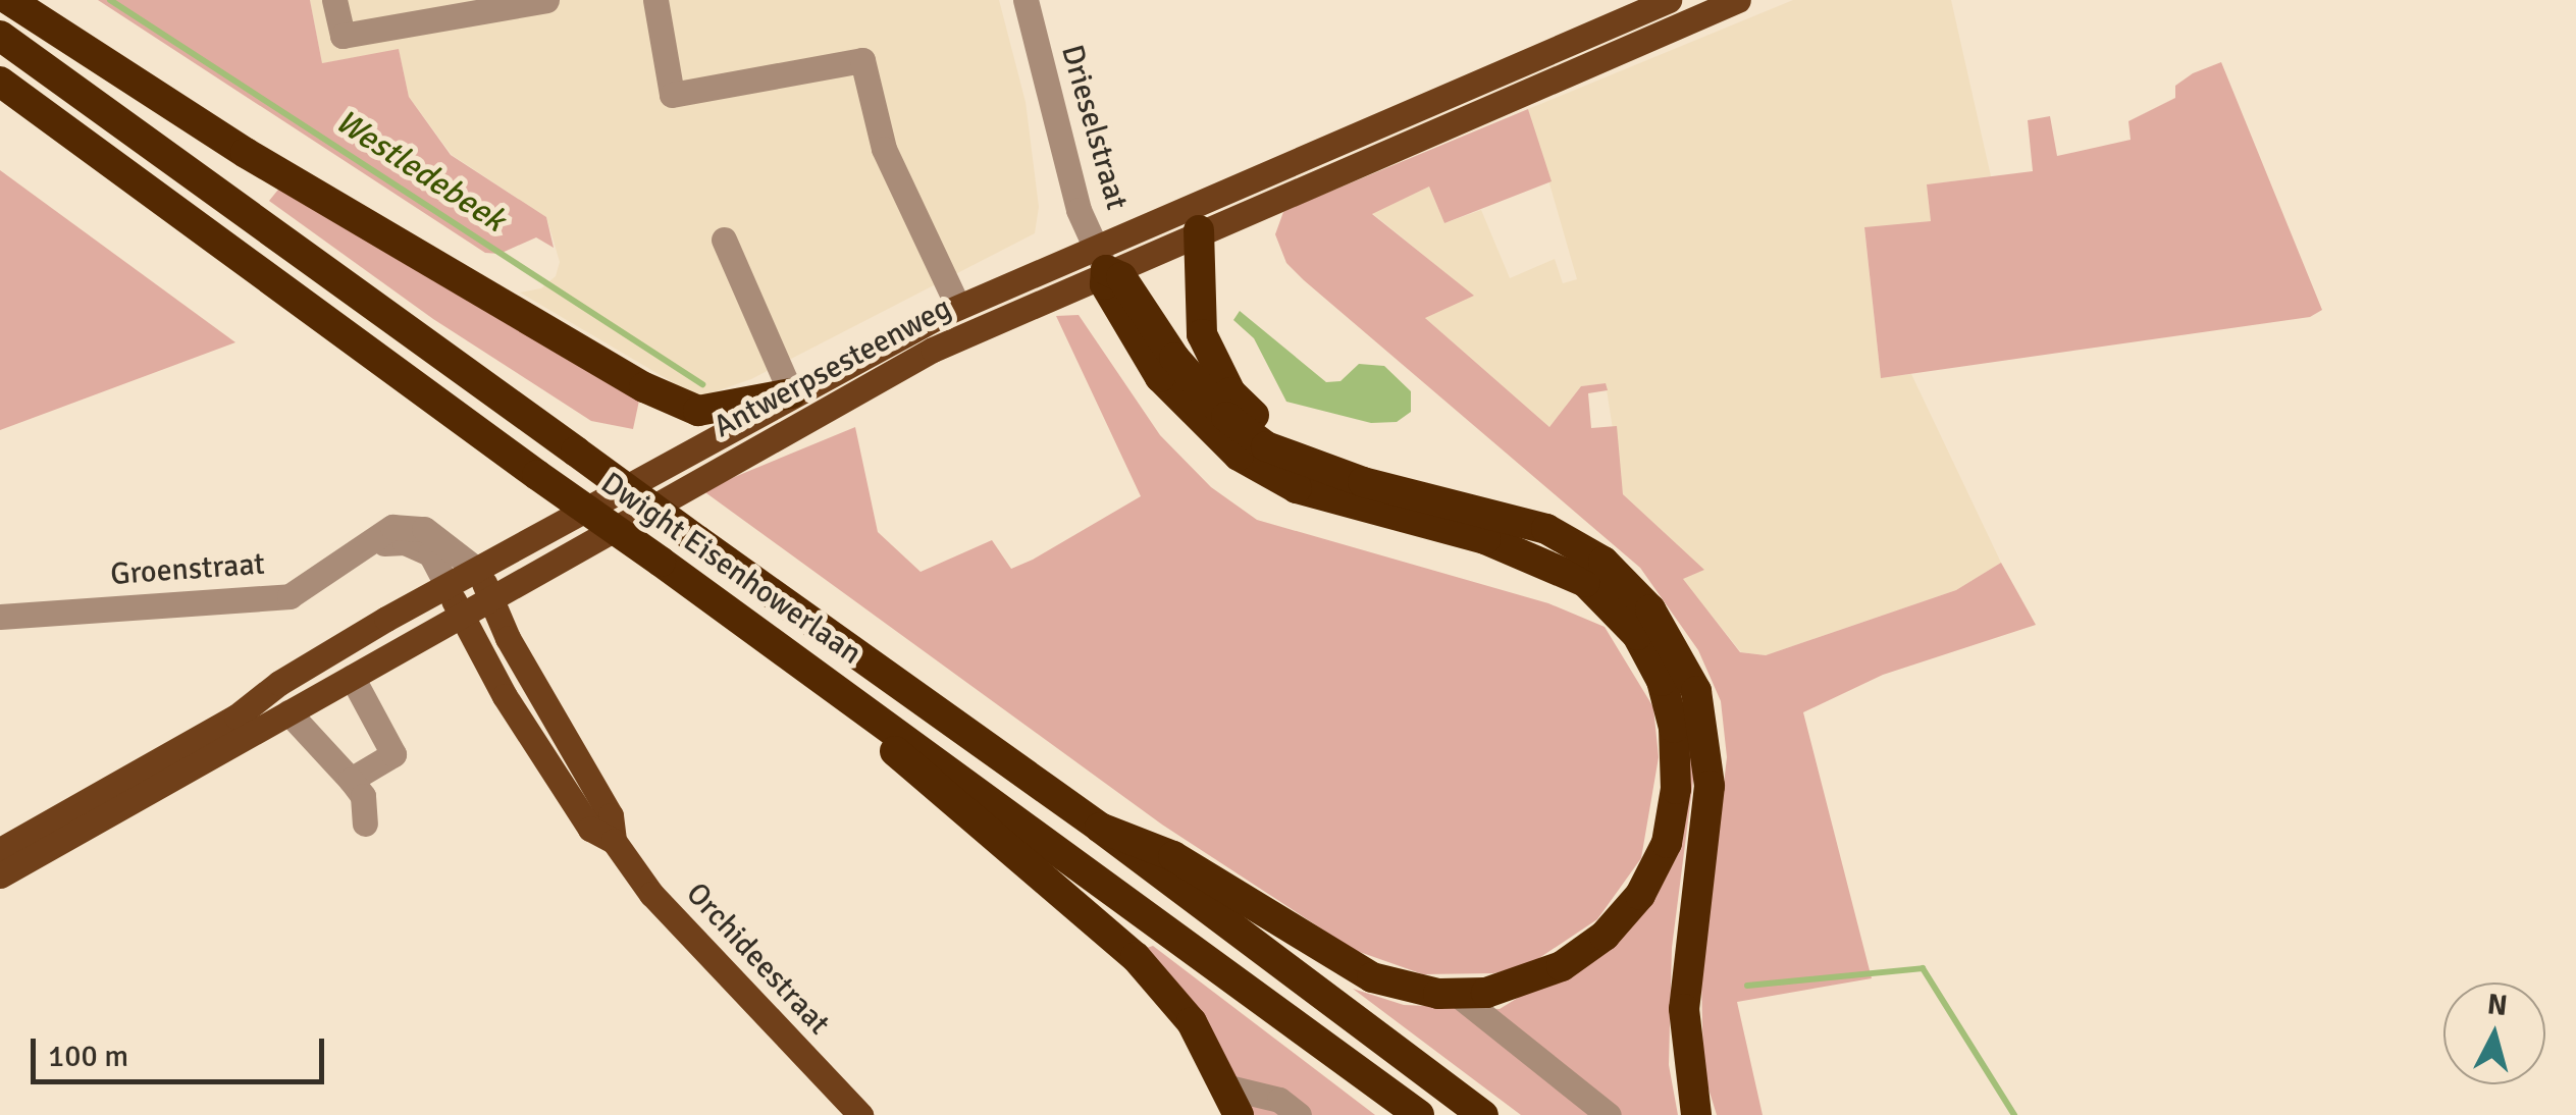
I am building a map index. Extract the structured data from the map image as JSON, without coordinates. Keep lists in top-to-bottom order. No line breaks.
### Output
{"streets":{"highway":["Dwight Eisenhowerlaan"],"main road":["Antwerpsesteenweg","Orchideestraat"],"street":["Drieselstraat","Groenstraat"]},"crossings":[["Drieselstraat","Antwerpsesteenweg"],["Antwerpsesteenweg","Groenstraat"],["Antwerpsesteenweg","Orchideestraat"],["Groenstraat","Orchideestraat"]],"water":["Westledebeek"],"scale_bar":"100 m","north":"top"}
